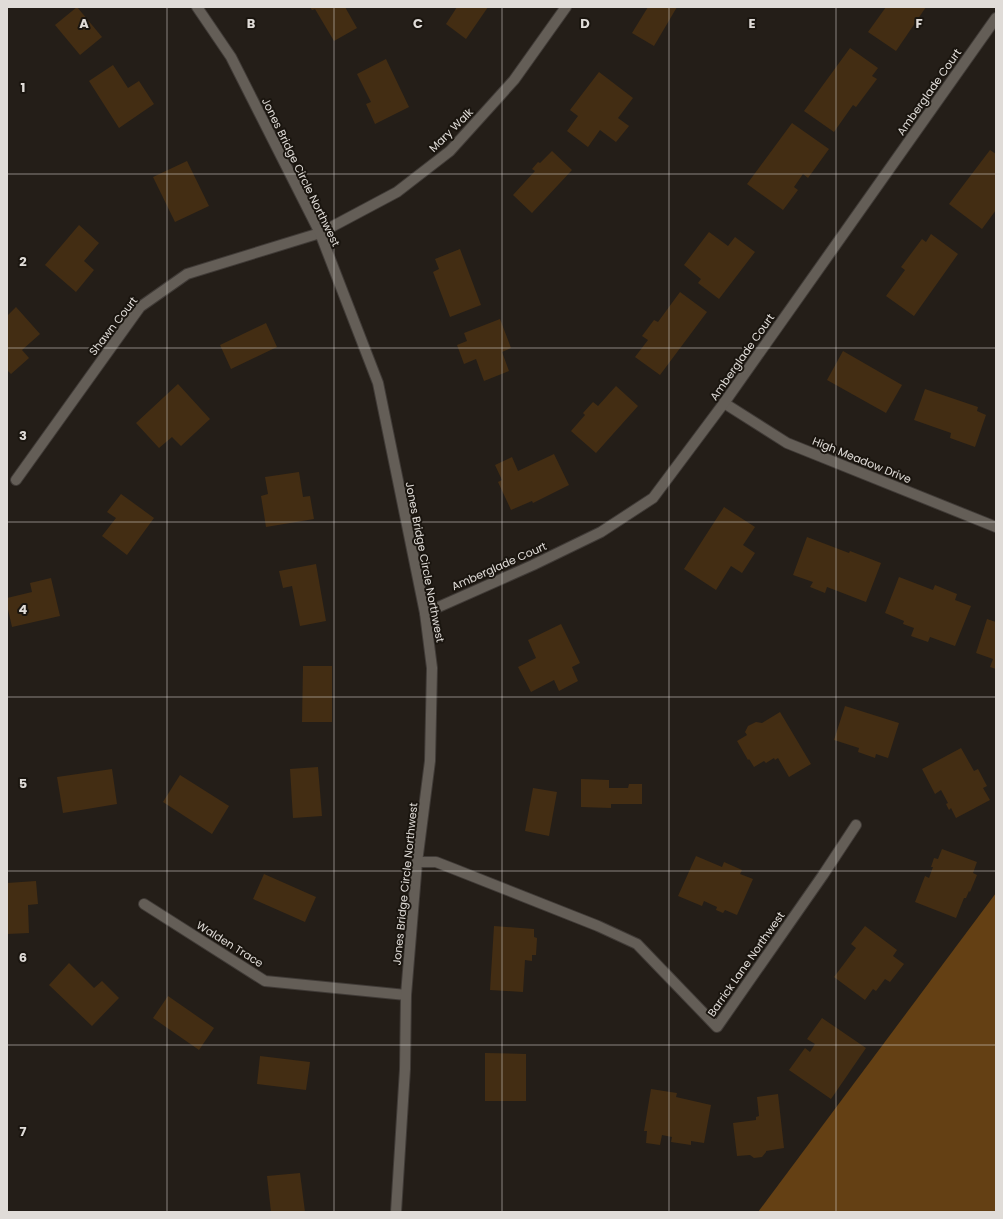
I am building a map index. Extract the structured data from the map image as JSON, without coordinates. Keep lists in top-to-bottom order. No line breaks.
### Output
{"streets":{"street":["Amberglade Court","Mary Walk","Jones Bridge Circle Northwest","Shawn Court","High Meadow Drive","Walden Trace","Barrick Lane Northwest"]},"crossings":[["Amberglade Court","Jones Bridge Circle Northwest"],["Amberglade Court","High Meadow Drive"],["Mary Walk","Jones Bridge Circle Northwest"],["Mary Walk","Shawn Court"],["Jones Bridge Circle Northwest","Shawn Court"],["Jones Bridge Circle Northwest","Walden Trace"],["Jones Bridge Circle Northwest","Barrick Lane Northwest"]],"grid":{"columns":["A","B","C","D","E","F"],"rows":["1","2","3","4","5","6","7"]}}
